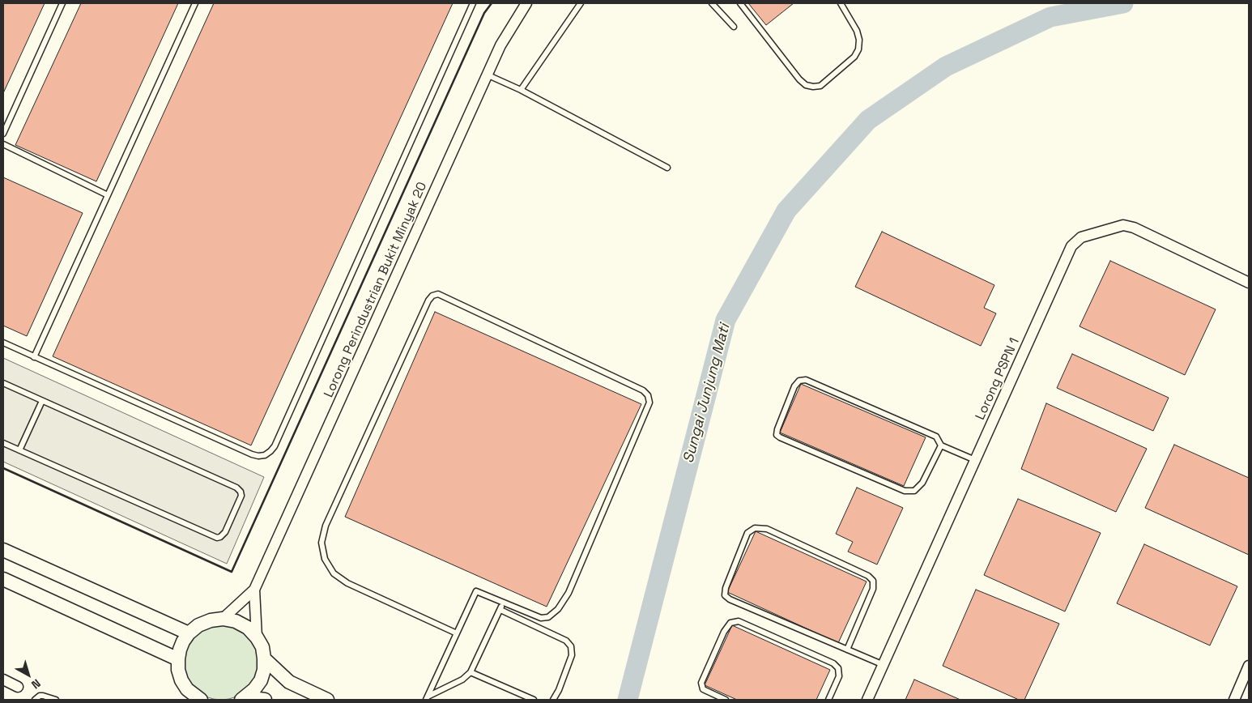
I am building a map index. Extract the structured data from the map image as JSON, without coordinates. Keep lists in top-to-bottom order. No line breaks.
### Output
{"streets":{"street":["Lorong Perindustrian Bukit Minyak 20","Lorong PSPN 1"]},"water":["Sungai Junjung Mati"],"north":"bottom right"}
